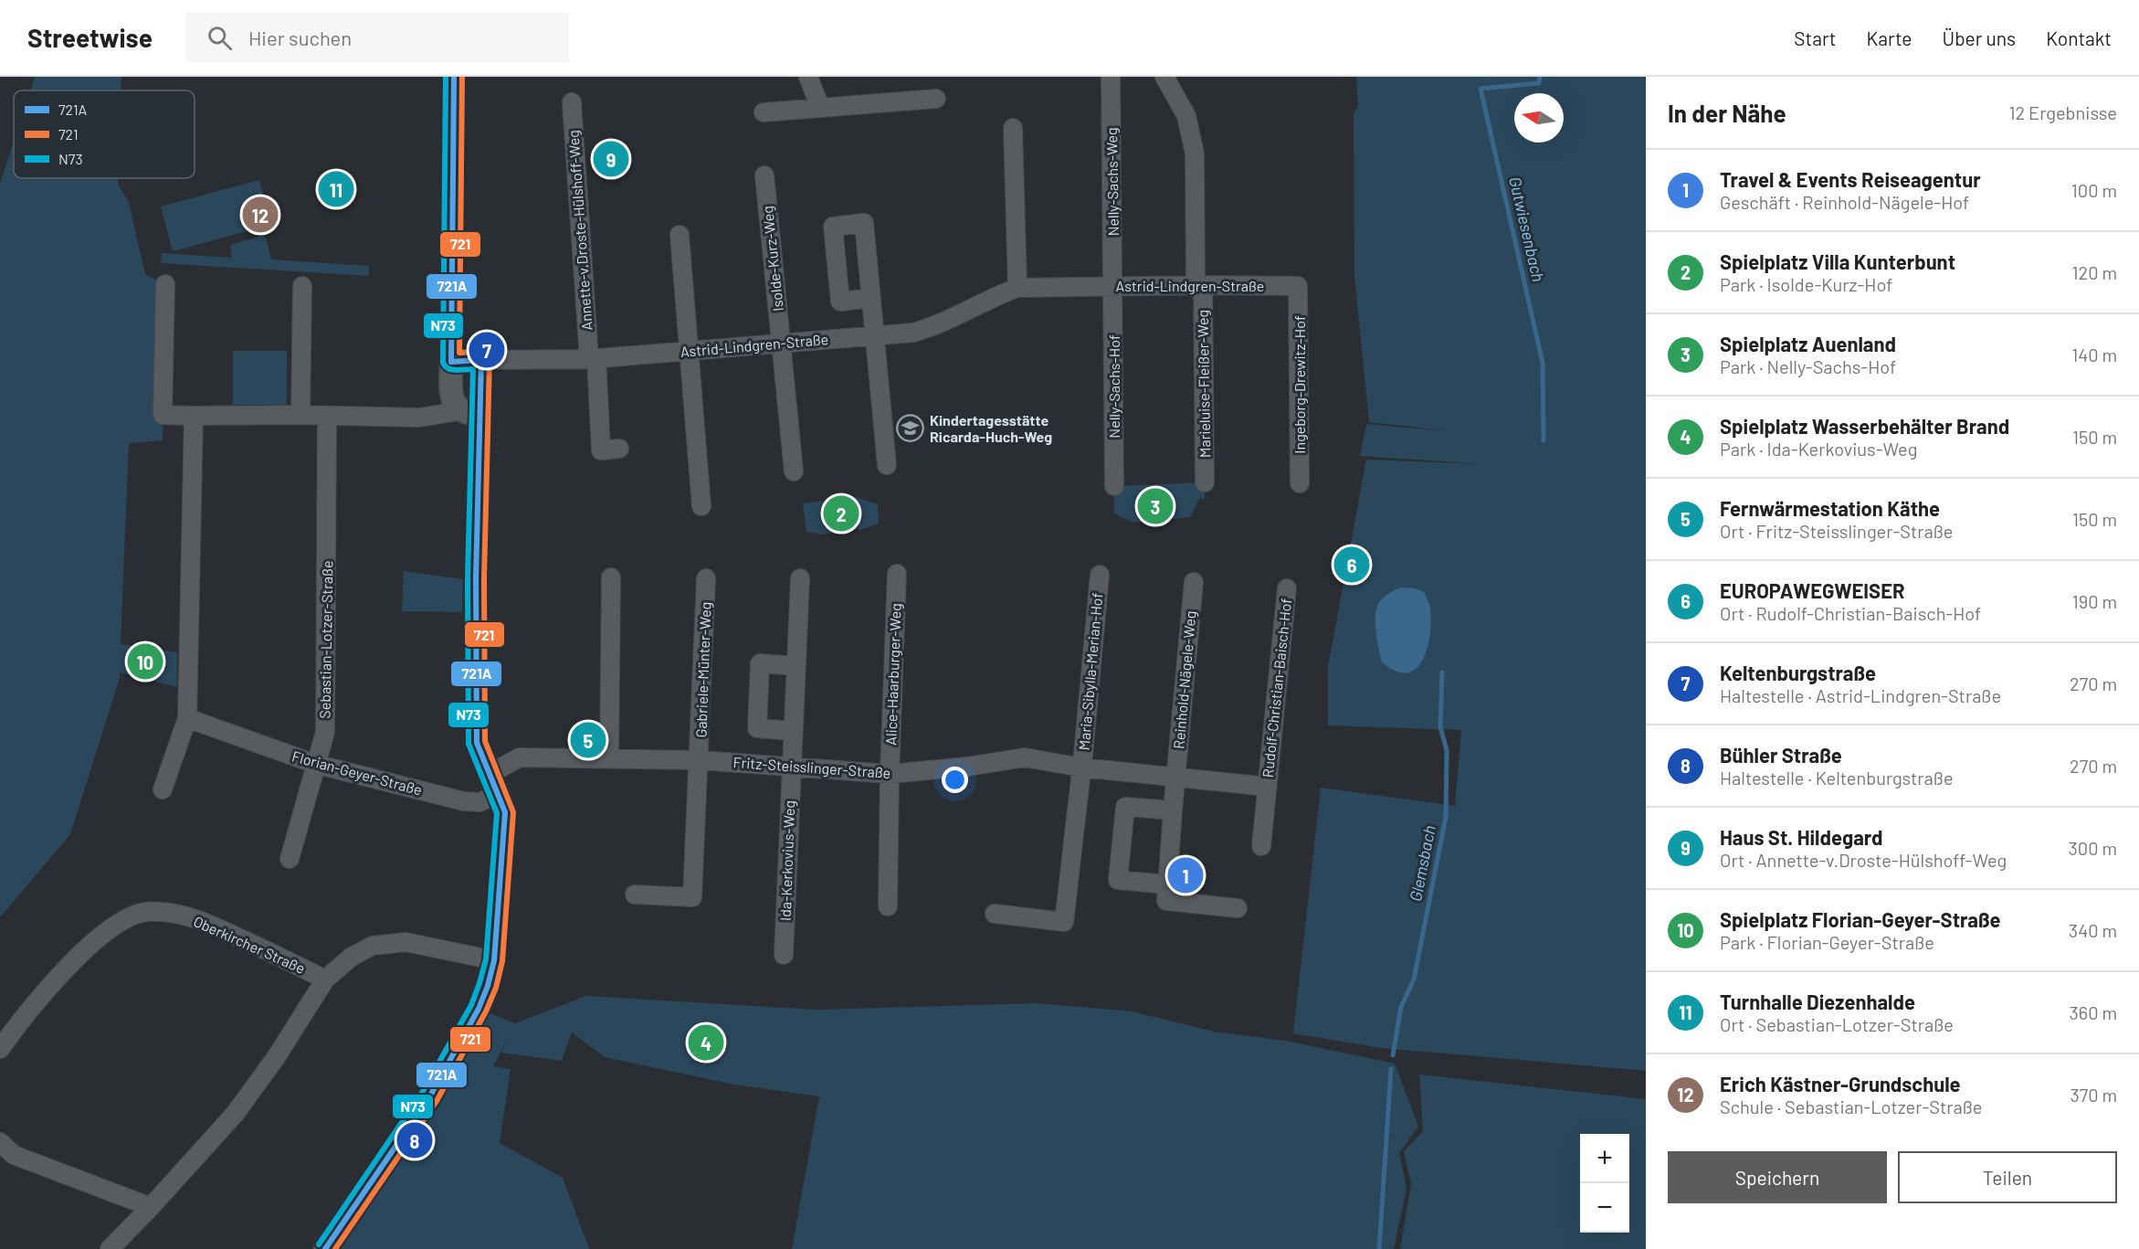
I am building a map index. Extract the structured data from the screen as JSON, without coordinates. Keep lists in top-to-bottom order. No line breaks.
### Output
{"streets":{"street":["Nelly-Sachs-Weg","Annette-v.Droste-Hülshoff-Weg","Isolde-Kurz-Weg","Astrid-Lindgren-Straße","Marieluise-Fleißer-Weg","Ingeborg-Drewitz-Hof","Nelly-Sachs-Hof","Sebastian-Lotzer-Straße","Gabriele-Münter-Weg","Maria-Sibylla-Merian-Hof","Alice-Haarburger-Weg","Reinhold-Nägele-Weg","Rudolf-Christian-Baisch-Hof","Fritz-Steisslinger-Straße","Florian-Geyer-Straße","Ida-Kerkovius-Weg","Oberkircher Straße"]},"crossings":[["Nelly-Sachs-Weg","Astrid-Lindgren-Straße"],["Nelly-Sachs-Weg","Nelly-Sachs-Hof"],["Annette-v.Droste-Hülshoff-Weg","Astrid-Lindgren-Straße"],["Isolde-Kurz-Weg","Astrid-Lindgren-Straße"],["Astrid-Lindgren-Straße","Marieluise-Fleißer-Weg"],["Astrid-Lindgren-Straße","Ingeborg-Drewitz-Hof"],["Astrid-Lindgren-Straße","Nelly-Sachs-Hof"],["Sebastian-Lotzer-Straße","Florian-Geyer-Straße"],["Gabriele-Münter-Weg","Fritz-Steisslinger-Straße"],["Maria-Sibylla-Merian-Hof","Fritz-Steisslinger-Straße"],["Alice-Haarburger-Weg","Fritz-Steisslinger-Straße"],["Reinhold-Nägele-Weg","Fritz-Steisslinger-Straße"],["Rudolf-Christian-Baisch-Hof","Fritz-Steisslinger-Straße"],["Fritz-Steisslinger-Straße","Florian-Geyer-Straße"],["Fritz-Steisslinger-Straße","Ida-Kerkovius-Weg"]],"water":["Gutwiesenbach","Glemsbach"],"places":{"school or university":["Kindertagesstätte Ricarda-Huch-Weg"]},"lines":["transit line 721A","transit line 721","transit line N73"],"legend":["721A","721","N73"],"north":"left","page":{"header":"Streetwise","search":"Hier suchen","nav":["Start","Karte","Über uns","Kontakt"],"heading":["In der Nähe","12 Ergebnisse"],"pins":["9","11","12","7","3","2","6","10","5","1","4","8"],"list":[{"mark":"1","name":"Travel & Events Reiseagentur","note":"Geschäft · Reinhold-Nägele-Hof","value":"100 m"},{"mark":"2","name":"Spielplatz Villa Kunterbunt","note":"Park · Isolde-Kurz-Hof","value":"120 m"},{"mark":"3","name":"Spielplatz Auenland","note":"Park · Nelly-Sachs-Hof","value":"140 m"},{"mark":"4","name":"Spielplatz Wasserbehälter Brand","note":"Park · Ida-Kerkovius-Weg","value":"150 m"},{"mark":"5","name":"Fernwärmestation Käthe","note":"Ort · Fritz-Steisslinger-Straße","value":"150 m"},{"mark":"6","name":"EUROPAWEGWEISER","note":"Ort · Rudolf-Christian-Baisch-Hof","value":"190 m"},{"mark":"7","name":"Keltenburgstraße","note":"Haltestelle · Astrid-Lindgren-Straße","value":"270 m"},{"mark":"8","name":"Bühler Straße","note":"Haltestelle · Keltenburgstraße","value":"270 m"},{"mark":"9","name":"Haus St. Hildegard","note":"Ort · Annette-v.Droste-Hülshoff-Weg","value":"300 m"},{"mark":"10","name":"Spielplatz Florian-Geyer-Straße","note":"Park · Florian-Geyer-Straße","value":"340 m"},{"mark":"11","name":"Turnhalle Diezenhalde","note":"Ort · Sebastian-Lotzer-Straße","value":"360 m"},{"mark":"12","name":"Erich Kästner-Grundschule","note":"Schule · Sebastian-Lotzer-Straße","value":"370 m"}],"map_buttons":["+","−"],"buttons":["Speichern","Teilen"]}}
